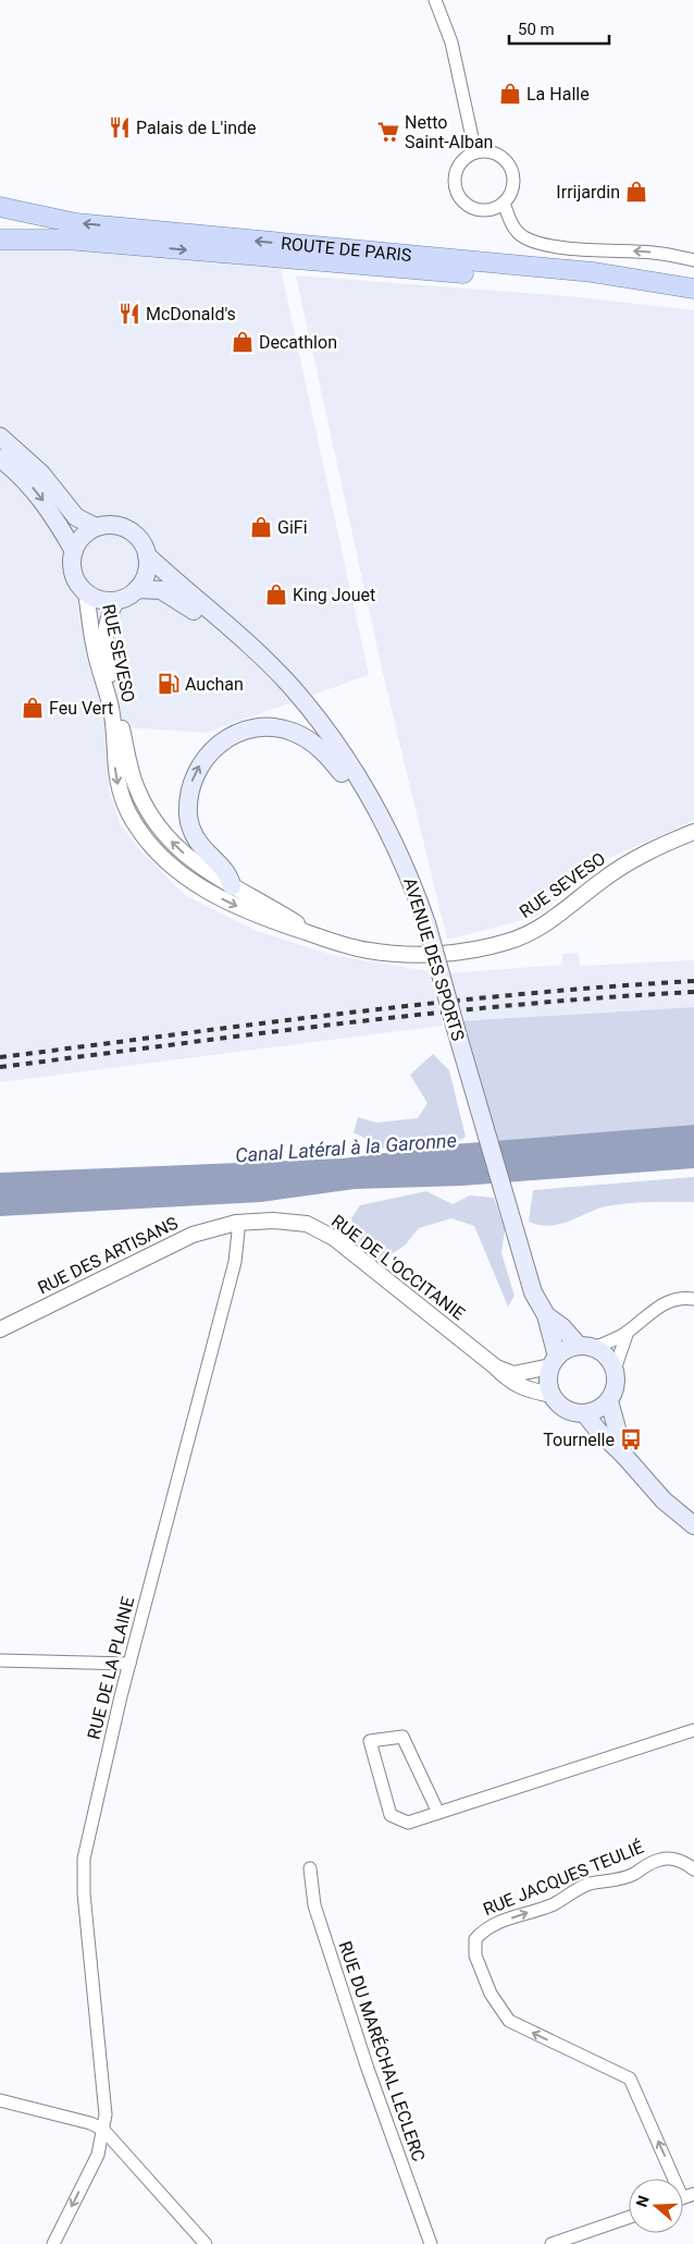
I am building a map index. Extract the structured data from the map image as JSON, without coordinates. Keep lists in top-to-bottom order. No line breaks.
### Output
{"streets":{"main road":["ROUTE DE PARIS","AVENUE DES SPORTS"],"street":["RUE SEVESO","RUE DES ARTISANS","RUE DE L'OCCITANIE","RUE DE LA PLAINE","RUE JACQUES TEULIÉ","RUE DU MARÉCHAL LECLERC"]},"crossings":[["RUE SEVESO","AVENUE DES SPORTS"],["RUE DES ARTISANS","RUE DE L'OCCITANIE"],["RUE DES ARTISANS","RUE DE LA PLAINE"],["RUE DE L'OCCITANIE","RUE DE LA PLAINE"]],"water":["Canal Latéral à la Garonne"],"places":{"shop":["La Halle","Irrijardin","Decathlon","GiFi","King Jouet","Feu Vert"],"restaurant":["Palais de L'inde","McDonald's"],"supermarket":["Netto Saint-Alban"],"fuel station":["Auchan"],"bus stop":["Tournelle"]},"scale_bar":"50 m","north":"left"}
